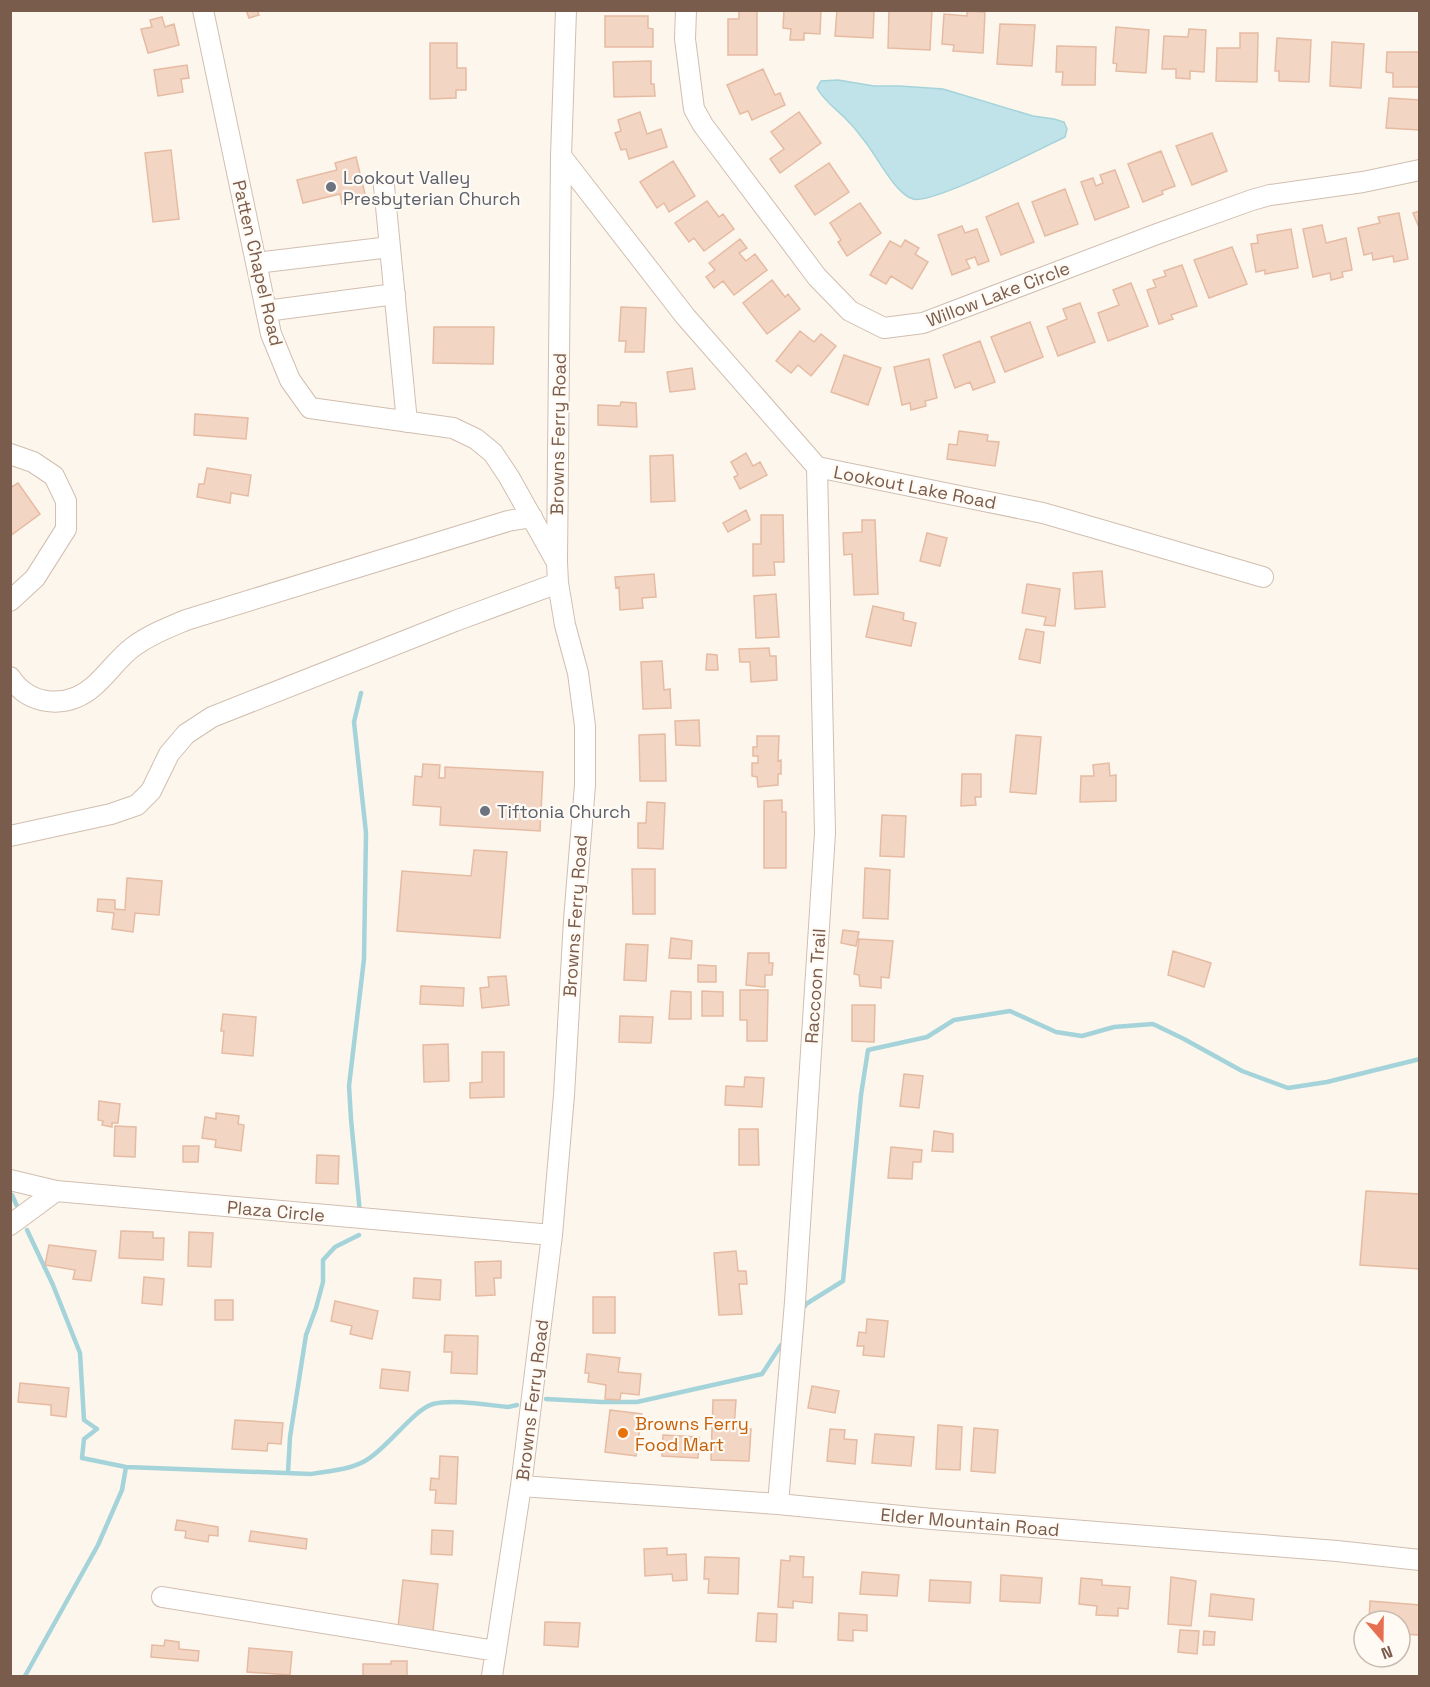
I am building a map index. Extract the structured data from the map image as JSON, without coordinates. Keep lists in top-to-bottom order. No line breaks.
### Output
{"streets":{"street":["Patten Chapel Road","Willow Lake Circle","Browns Ferry Road","Lookout Lake Road","Raccoon Trail","Plaza Circle","Elder Mountain Road"]},"crossings":[["Patten Chapel Road","Browns Ferry Road"],["Browns Ferry Road","Lookout Lake Road"],["Browns Ferry Road","Plaza Circle"],["Browns Ferry Road","Elder Mountain Road"],["Lookout Lake Road","Raccoon Trail"],["Raccoon Trail","Elder Mountain Road"]],"places":["Lookout Valley Presbyterian Church","Tiftonia Church","Browns Ferry Food Mart"],"north":"bottom"}
